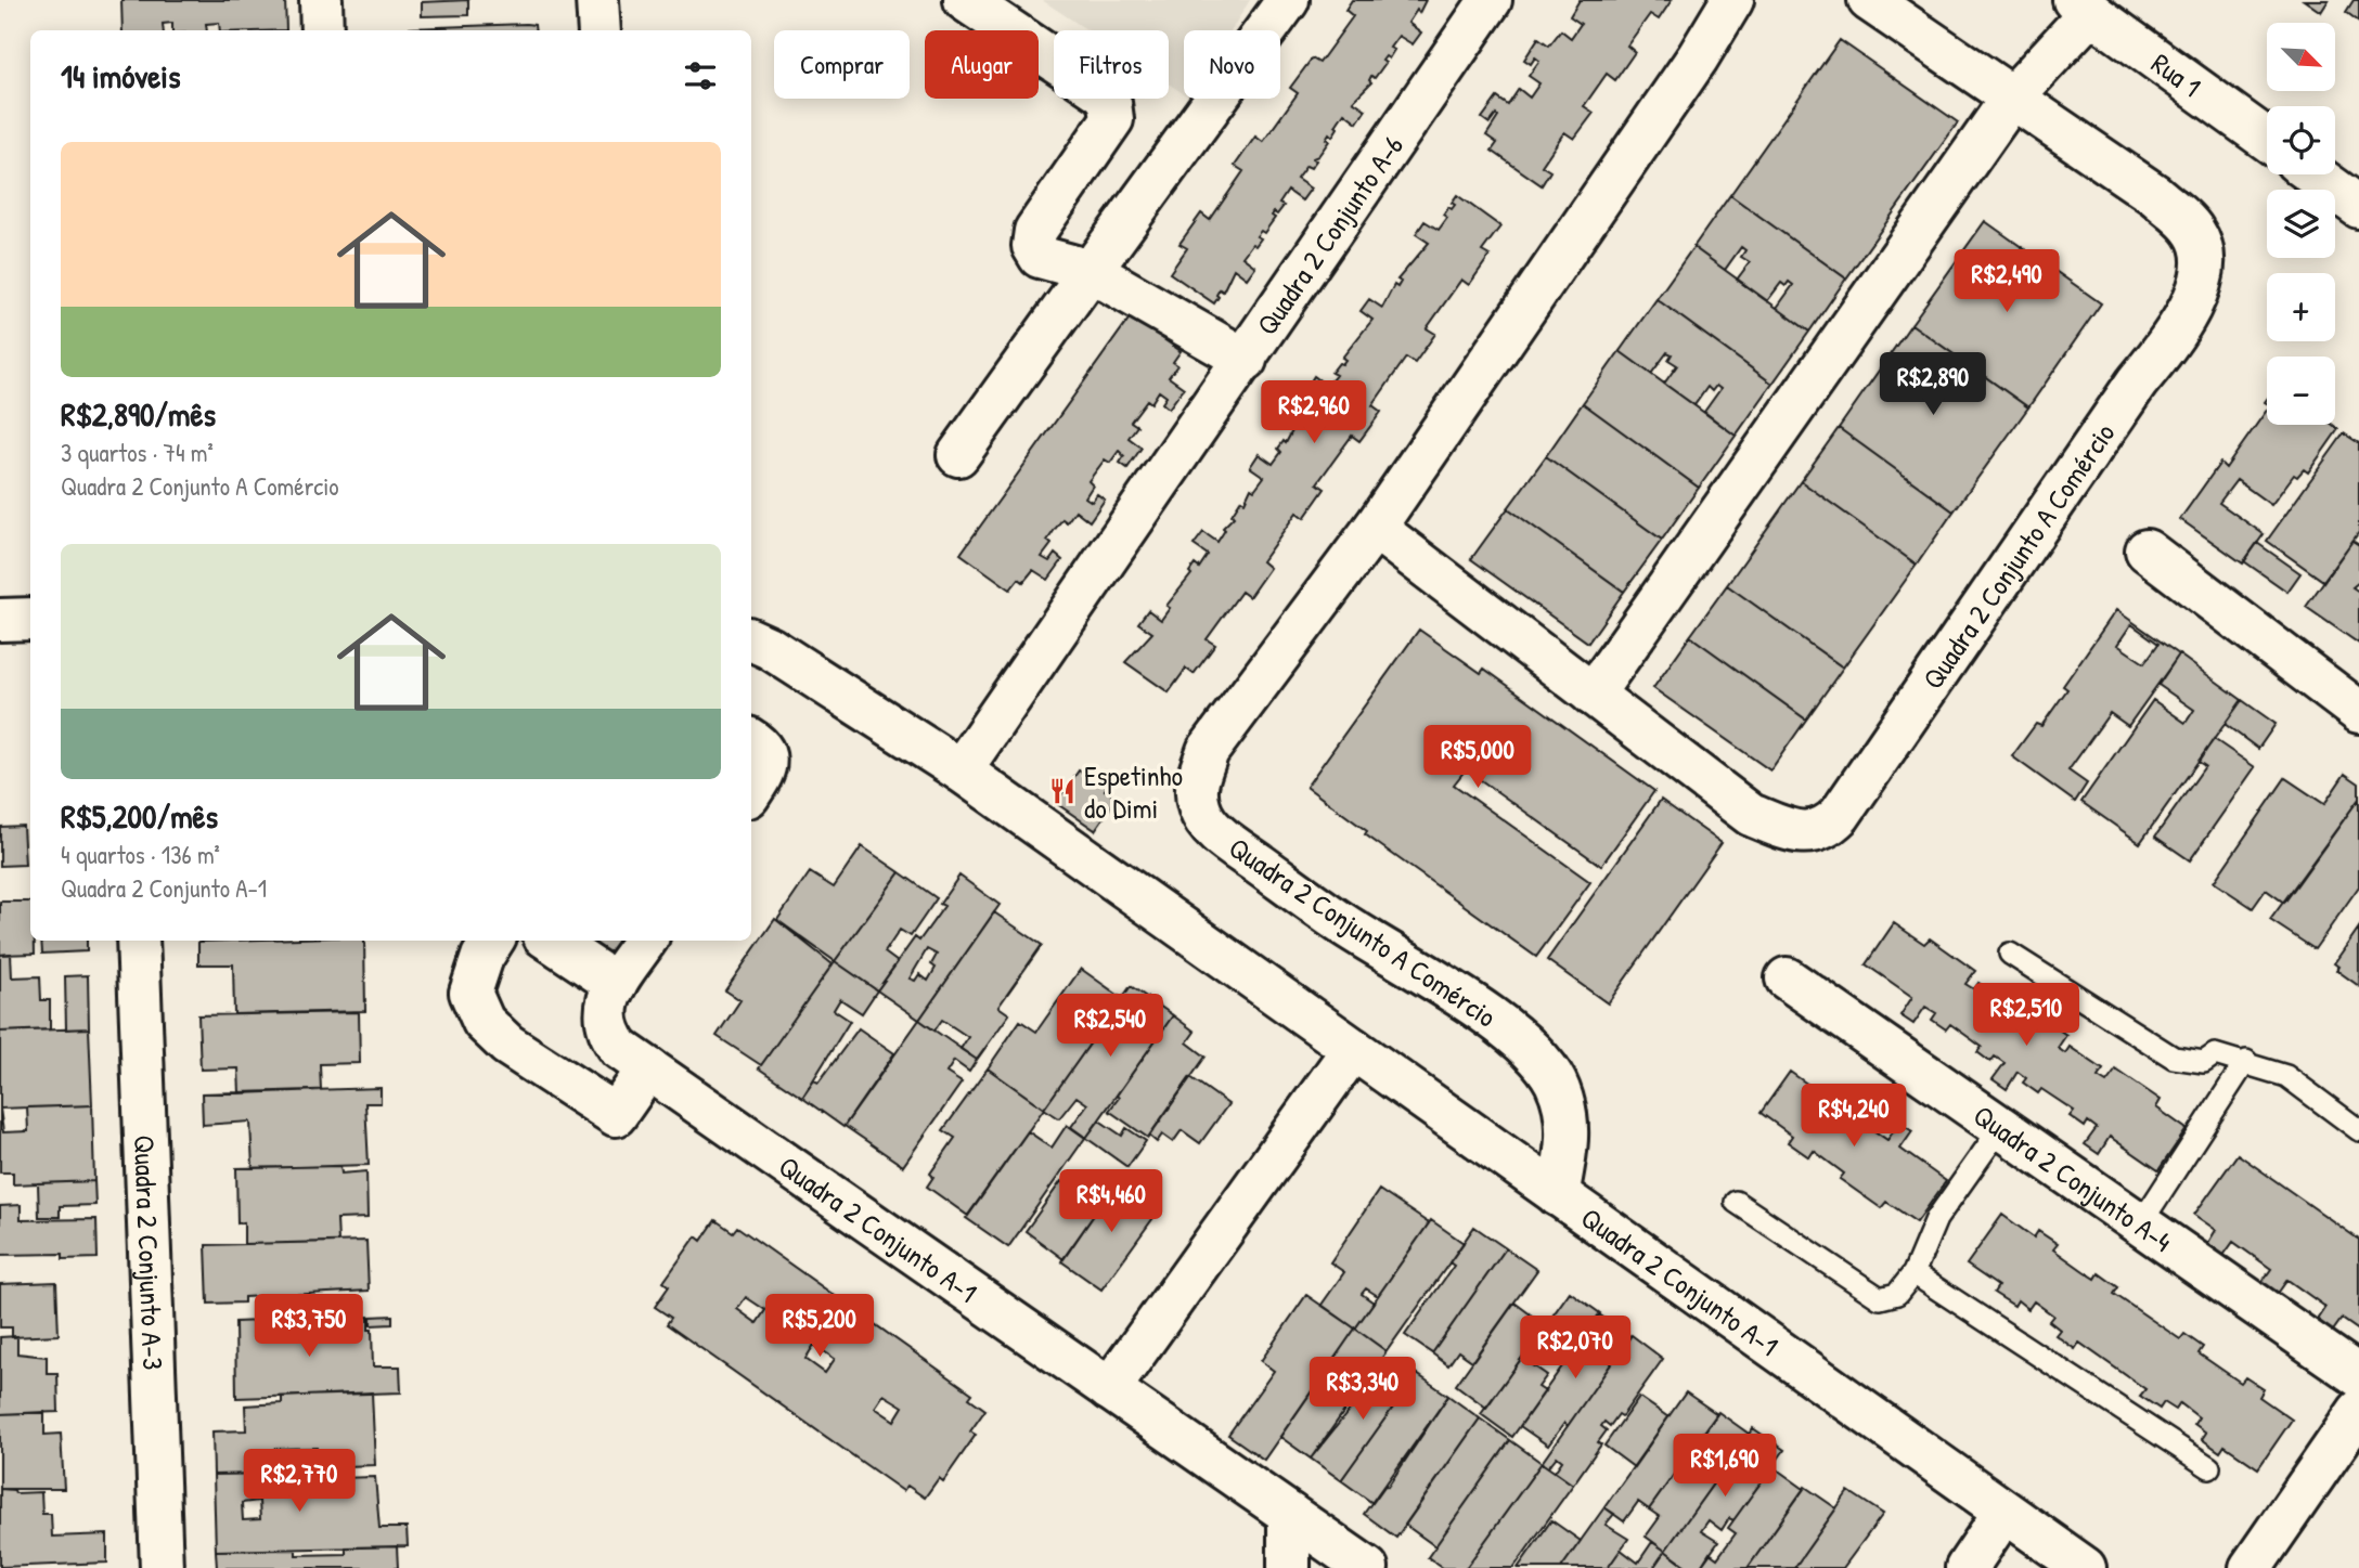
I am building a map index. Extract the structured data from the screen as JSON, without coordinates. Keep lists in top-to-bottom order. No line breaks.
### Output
{"streets":{"street":["Rua 1","Quadra 2 Conjunto A-6","Quadra 2 Conjunto A Comércio","Quadra 2 Conjunto A-4","Quadra 2 Conjunto A-1","Quadra 2 Conjunto A-3"]},"crossings":[["Quadra 2 Conjunto A-6","Quadra 2 Conjunto A-1"],["Quadra 2 Conjunto A Comércio","Quadra 2 Conjunto A-1"]],"places":{"restaurant":["Espetinho do Dimi"]},"north":"bottom right","page":{"map_buttons":["+","−"],"chip":["Comprar","Alugar","Filtros","Novo"],"heading":"14 imóveis","list":[{"name":"R$2,890/mês","note":"3 quartos · 74 m² · Quadra 2 Conjunto A Comércio"},{"name":"R$5,200/mês","note":"4 quartos · 136 m² · Quadra 2 Conjunto A-1"}],"price":["R$2,490","R$2,890","R$2,960","R$5,000","R$2,510","R$2,540","R$4,240","R$4,460","R$3,750","R$5,200","R$2,070","R$3,340","R$1,690","R$2,770"]}}
